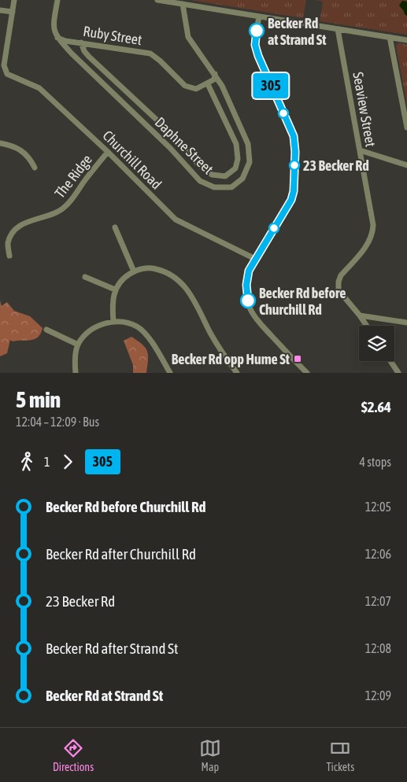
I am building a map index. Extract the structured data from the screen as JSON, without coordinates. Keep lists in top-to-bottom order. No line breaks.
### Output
{"streets":{"street":["Ruby Street","Seaview Street","Daphne Street","Churchill Road","The Ridge"]},"crossings":[["Ruby Street","Daphne Street"],["Churchill Road","The Ridge"]],"places":{"other":["Becker Rd at Strand St","23 Becker Rd","Becker Rd before Churchill Rd"],"transit":["Becker Rd opp Hume St"]},"lines":["bus line 305"],"page":{"on_map":"305","heading":["5 min","12:04 – 12:09 · Bus","$2.64"],"legs":["1","305","4 stops"],"list":[{"name":"Becker Rd before Churchill Rd","value":"12:05"},{"name":"Becker Rd after Churchill Rd","value":"12:06"},{"name":"23 Becker Rd","value":"12:07"},{"name":"Becker Rd after Strand St","value":"12:08"},{"name":"Becker Rd at Strand St","value":"12:09"}],"tabs":["Directions","Map","Tickets"]}}
